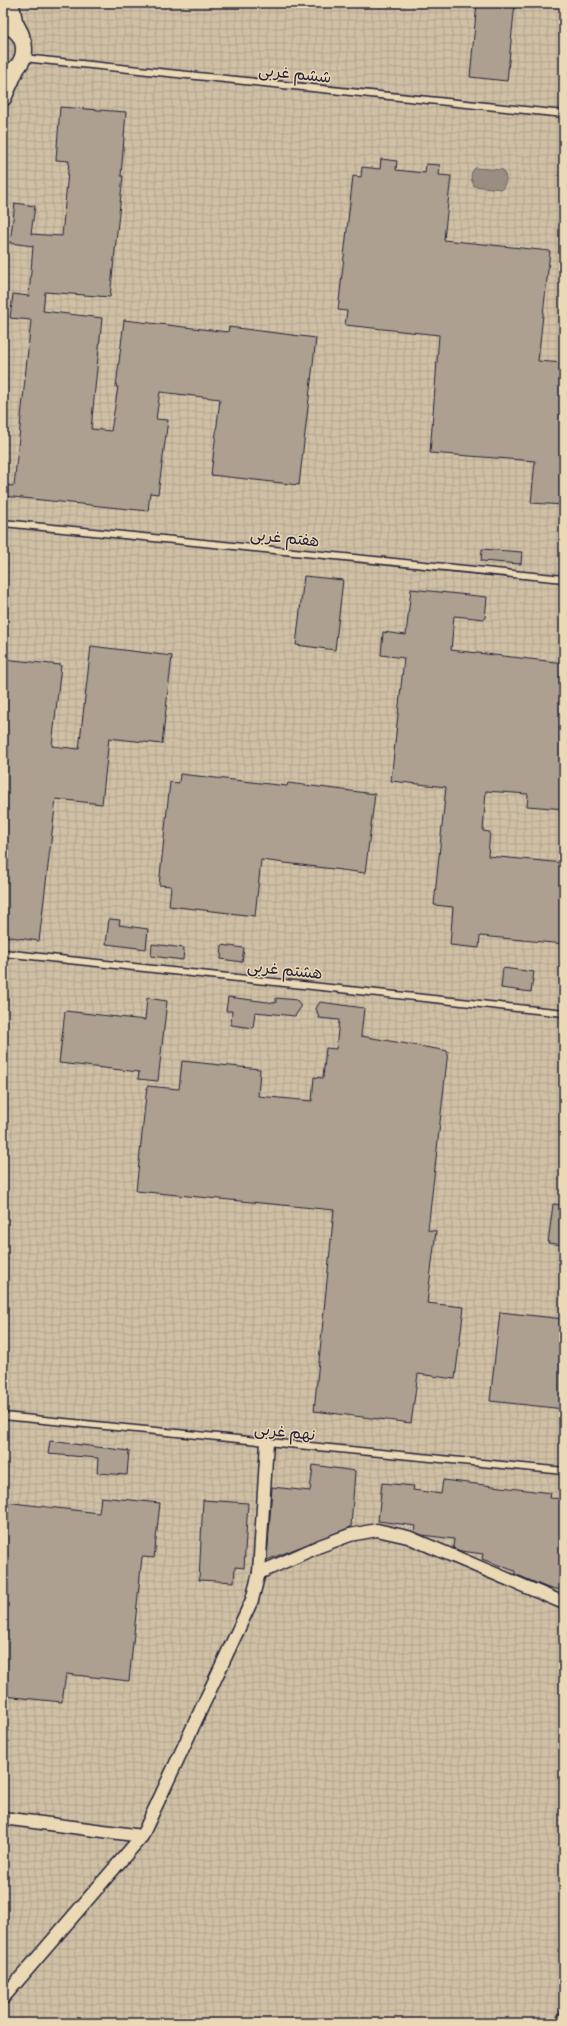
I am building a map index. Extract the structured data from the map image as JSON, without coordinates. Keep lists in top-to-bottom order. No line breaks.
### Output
{"streets":{"lane":["ششم غربی","هفتم غربی","هشتم غربی","نهم غربی"]}}
